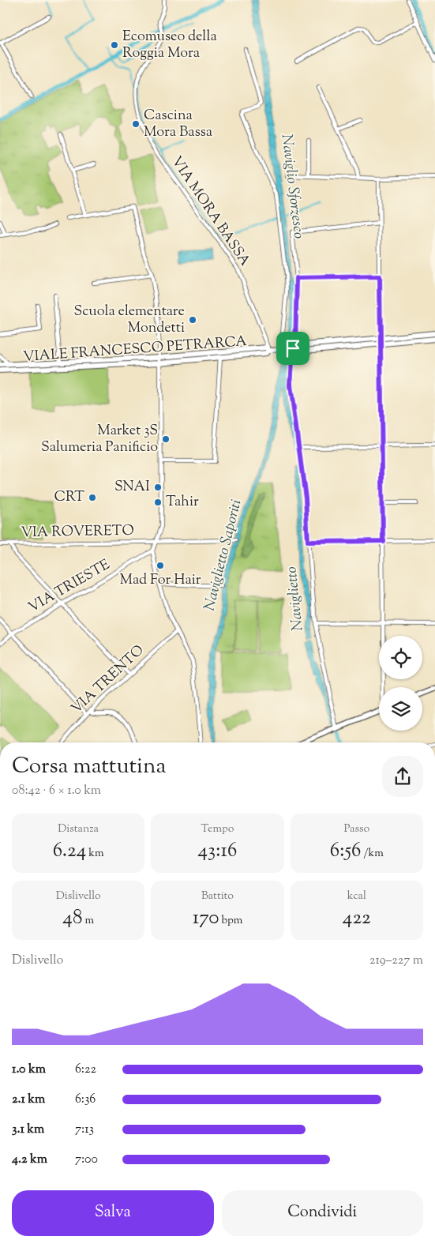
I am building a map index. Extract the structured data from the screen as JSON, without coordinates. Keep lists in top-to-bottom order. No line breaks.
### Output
{"streets":{"main road":["VIALE FRANCESCO PETRARCA"],"street":["VIA MORA BASSA","VIA ROVERETO","VIA TRIESTE","VIA TRENTO"]},"crossings":[["VIA MORA BASSA","VIALE FRANCESCO PETRARCA"]],"water":["Naviglio Sforzesco","Naviglietto Saporiti","Naviglietto"],"places":["Ecomuseo della Roggia Mora","Cascina Mora Bassa","Scuola elementare Mondetti","Market 3S Salumeria Panificio","SNAI","CRT","Tahir","Mad For Hair"],"page":{"heading":["Corsa mattutina","08:42 · 6 × 1.0 km"],"stats":[["Distanza","6.24 km"],["Tempo","43:16"],["Passo","6:56 /km"],["Dislivello","48 m"],["Battito","170 bpm"],["kcal","422"]],"chart":["Dislivello","219–227 m"],"list":[{"name":"1.0 km","note":"6:22"},{"name":"2.1 km","note":"6:36"},{"name":"3.1 km","note":"7:13"},{"name":"4.2 km","note":"7:00"}],"buttons":["Salva","Condividi"]}}
